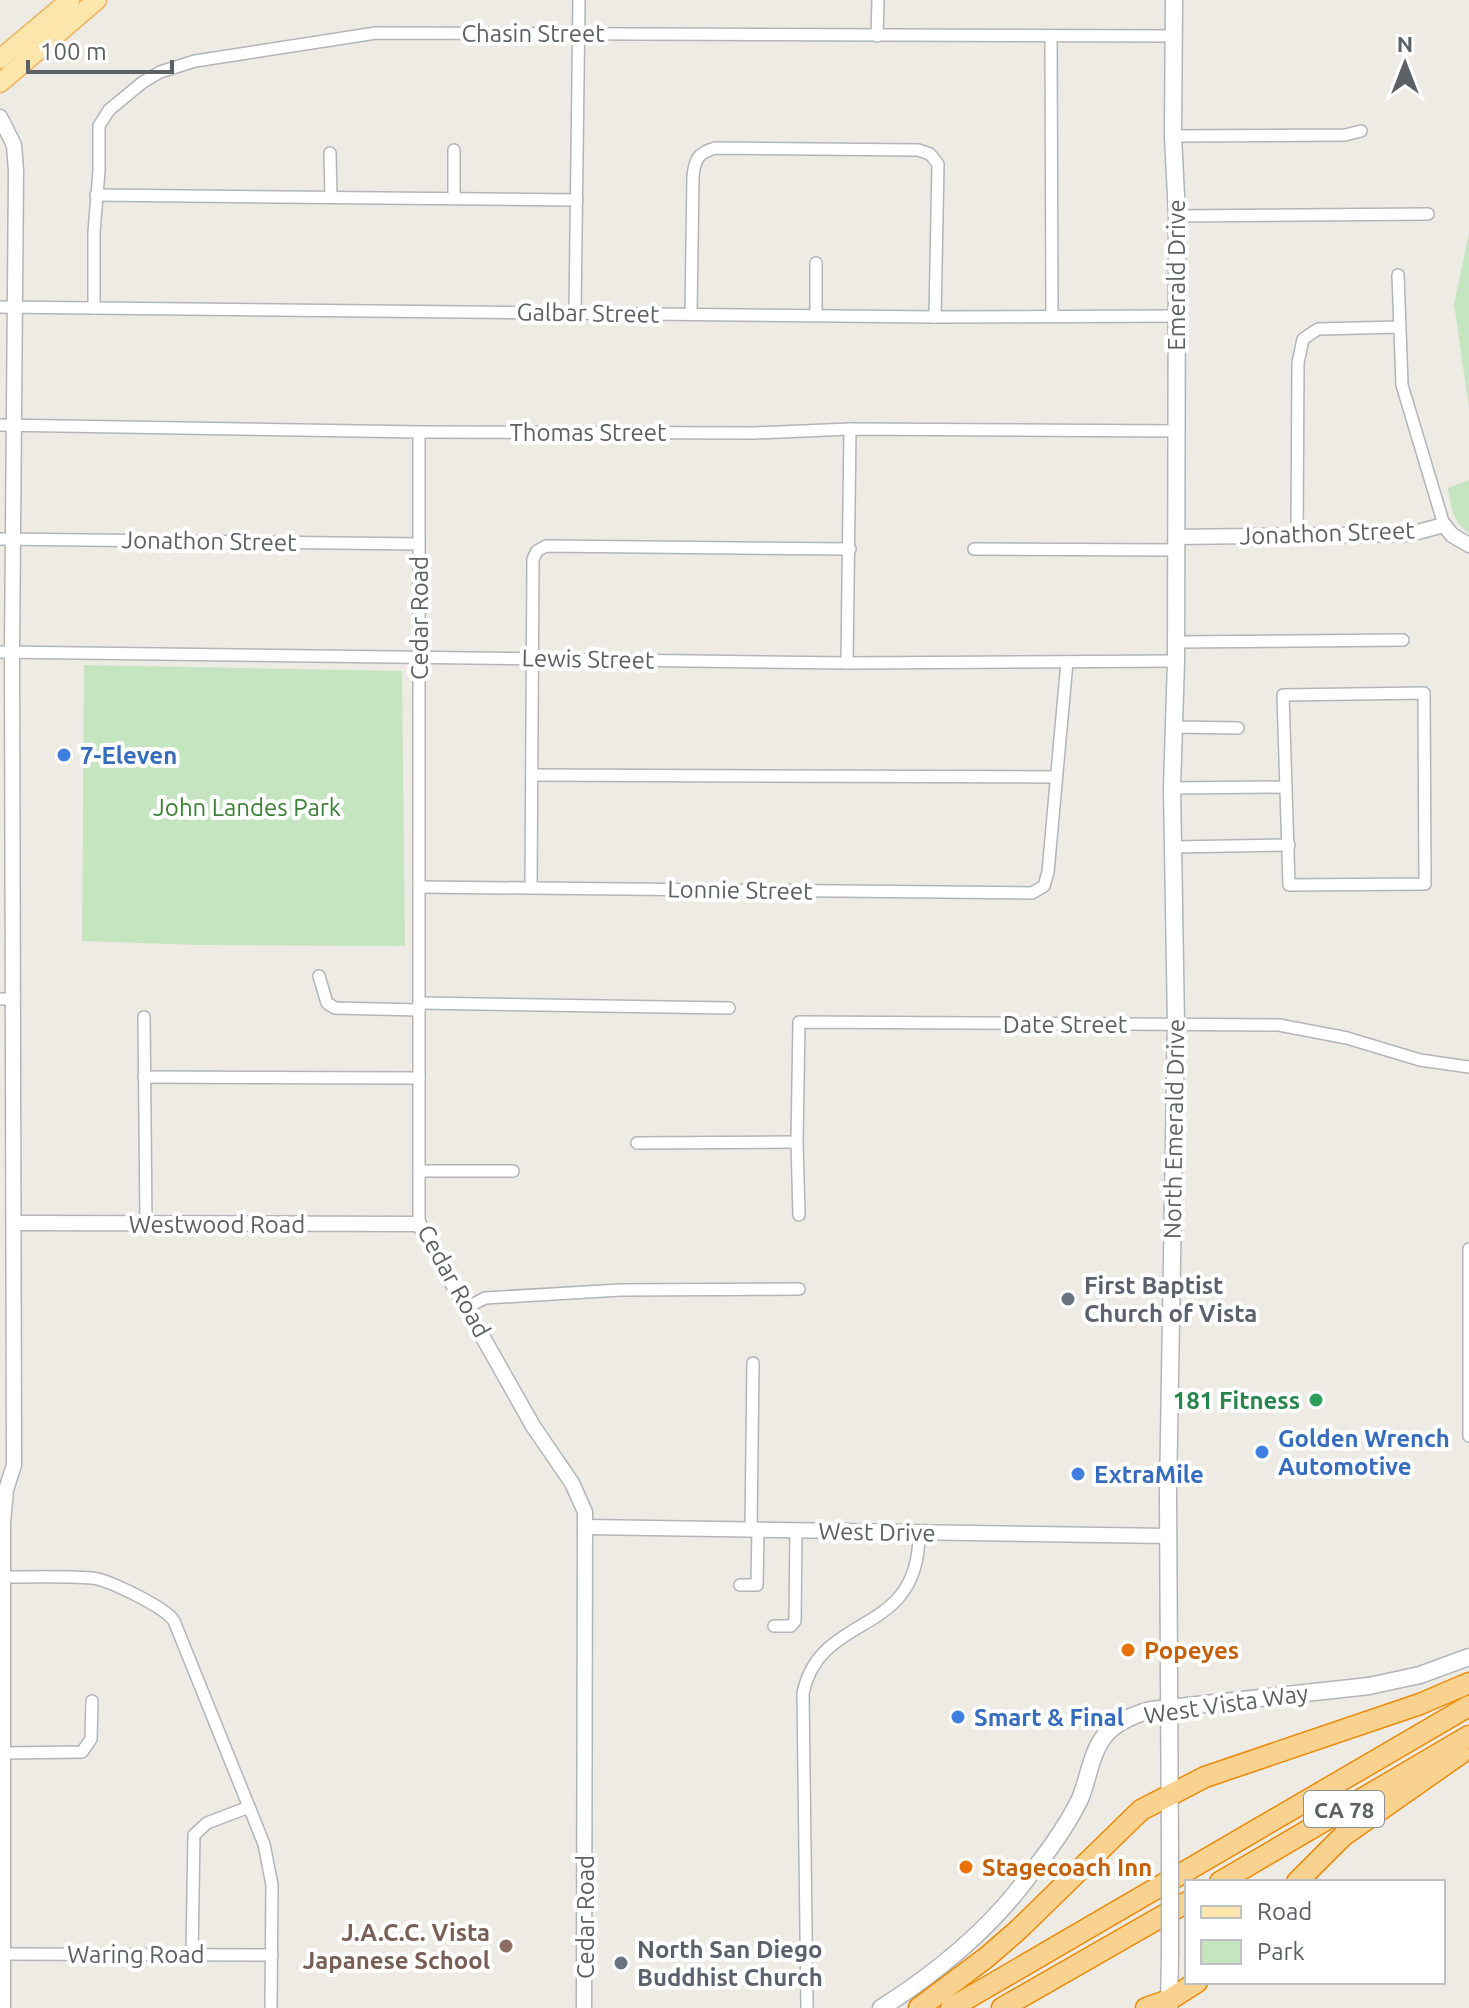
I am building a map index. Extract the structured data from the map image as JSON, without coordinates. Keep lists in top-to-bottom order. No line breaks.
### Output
{"streets":{"highway":["CA 78"],"main road":["Emerald Drive","North Emerald Drive","West Vista Way"],"street":["Chasin Street","Galbar Street","Thomas Street","Jonathon Street","Cedar Road","Lewis Street","Lonnie Street","Date Street","Westwood Road","West Drive","Waring Road"]},"crossings":[["Chasin Street","Emerald Drive"],["Chasin Street","Galbar Street"],["Emerald Drive","Galbar Street"],["Emerald Drive","Thomas Street"],["Emerald Drive","Jonathon Street"],["Emerald Drive","North Emerald Drive"],["Thomas Street","Cedar Road"],["Jonathon Street","Cedar Road"],["Jonathon Street","North Emerald Drive"],["Cedar Road","Lewis Street"],["Cedar Road","Lonnie Street"],["Cedar Road","Westwood Road"],["Cedar Road","West Drive"],["Lewis Street","North Emerald Drive"],["Date Street","North Emerald Drive"],["North Emerald Drive","West Drive"],["North Emerald Drive","West Vista Way"]],"parks":["John Landes Park"],"places":["7-Eleven","First Baptist Church of Vista","181 Fitness","Golden Wrench Automotive","ExtraMile","Popeyes","Smart & Final","Stagecoach Inn","J.A.C.C. Vista Japanese School","North San Diego Buddhist Church"],"legend":["Road","Park"],"scale_bar":"100 m","north":"top"}
